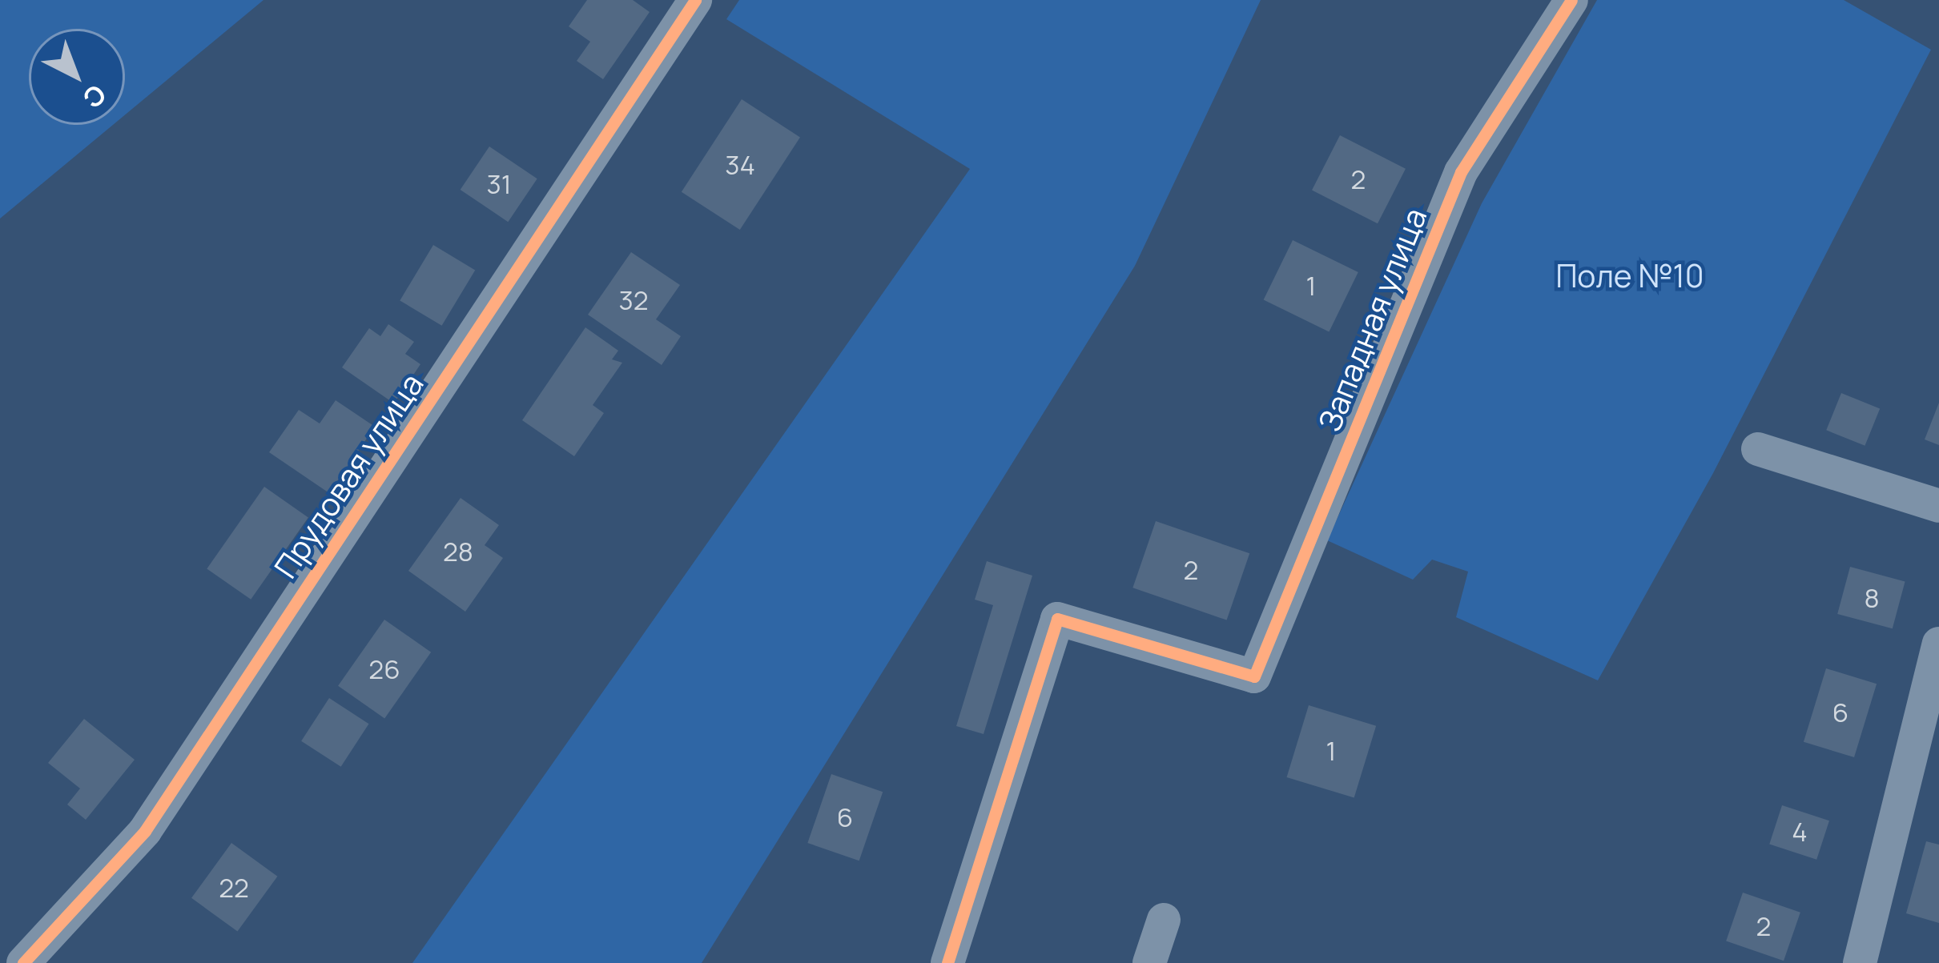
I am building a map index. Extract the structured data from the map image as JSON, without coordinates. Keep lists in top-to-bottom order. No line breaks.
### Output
{"streets":{"street":["Западная улица","Прудовая улица"]},"parks":["Поле №10"],"house_numbers":["34","2","31","1","32","28","2","8","26","6","1","6","4","22","2"],"north":"bottom right"}
